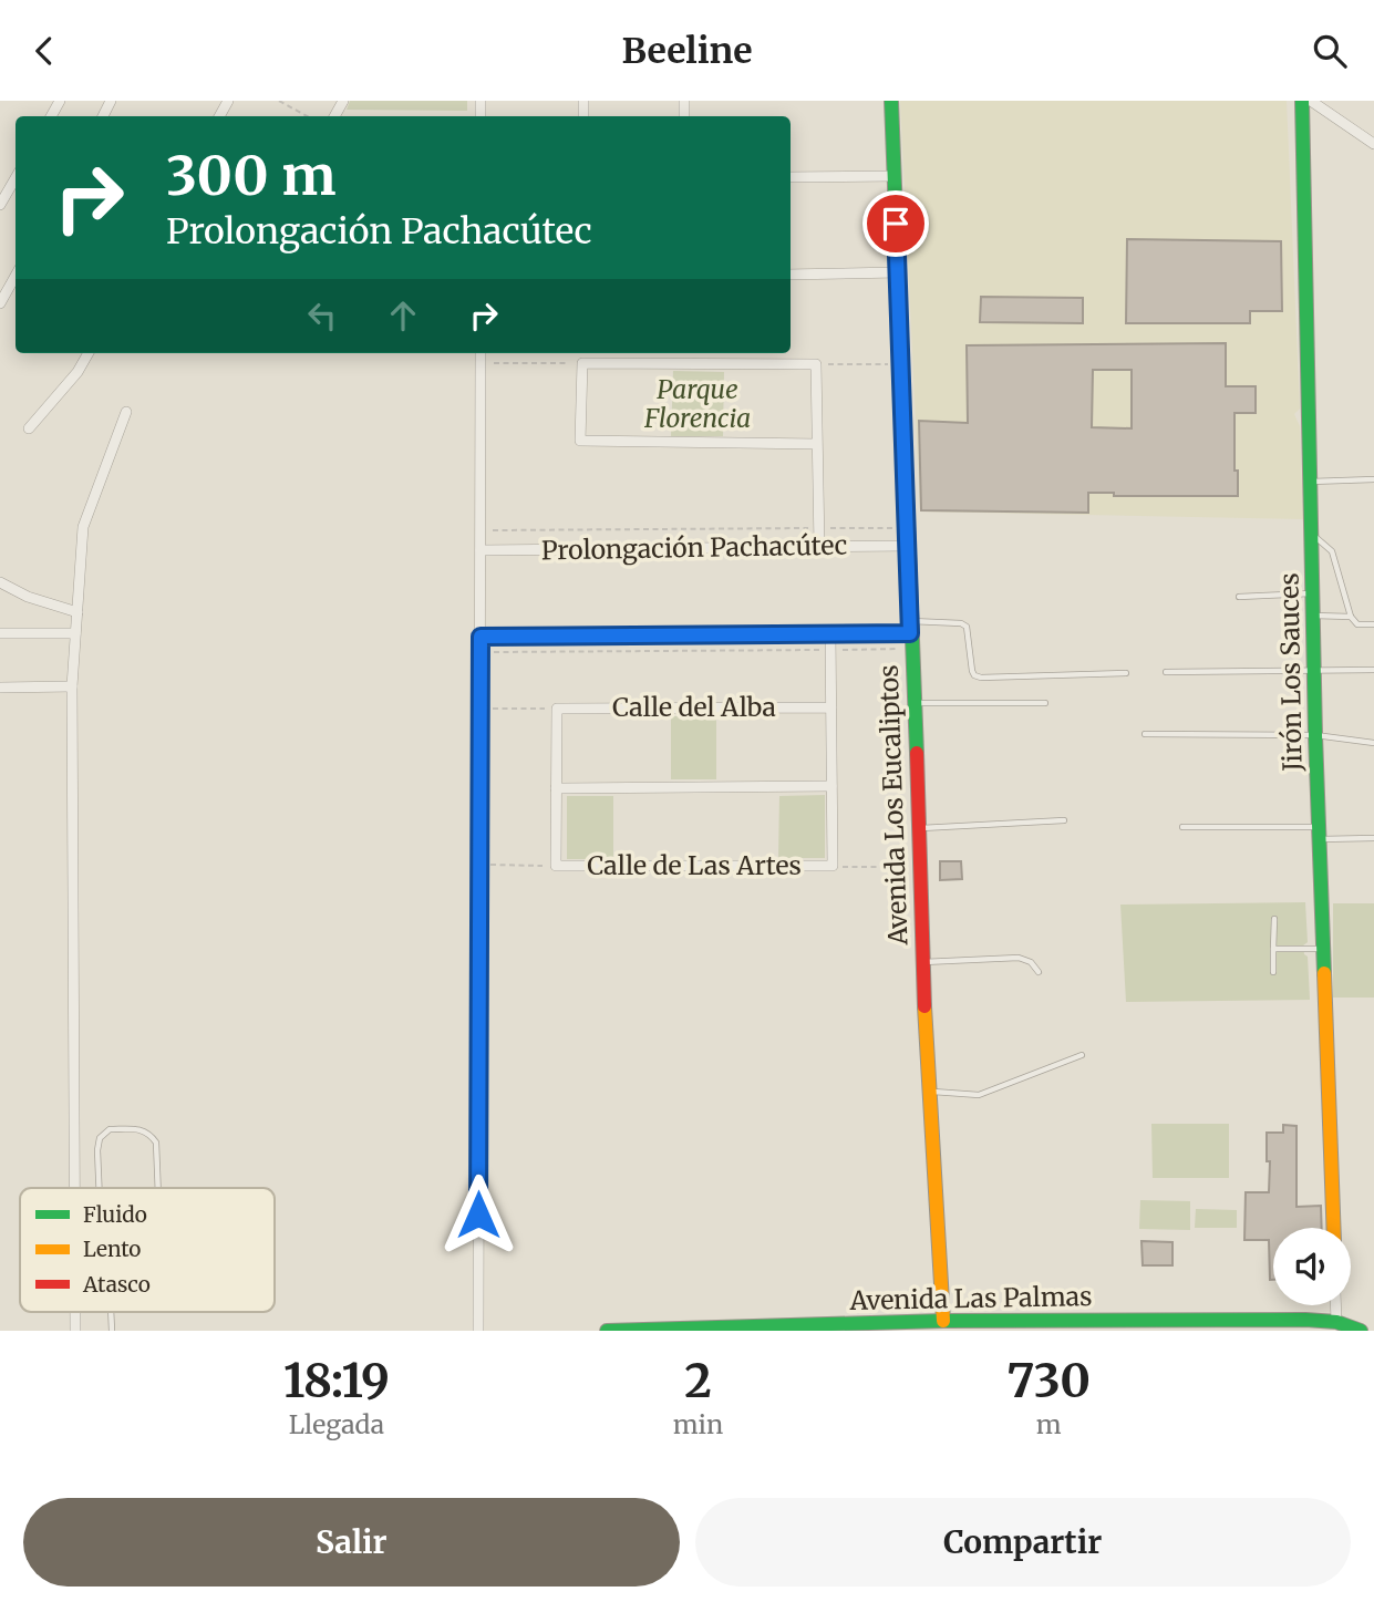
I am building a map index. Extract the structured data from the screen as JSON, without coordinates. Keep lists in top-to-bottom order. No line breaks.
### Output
{"streets":{"street":["Prolongación Pachacútec","Jirón Los Sauces","Calle del Alba","Avenida Los Eucaliptos","Calle de Las Artes","Avenida Las Palmas"]},"crossings":[["Prolongación Pachacútec","Avenida Los Eucaliptos"],["Avenida Los Eucaliptos","Avenida Las Palmas"]],"parks":["Parque Florencia"],"legend":["Fluido","Lento","Atasco"],"page":{"header":"Beeline","turn":["300 m","Prolongación Pachacútec"],"eta":["18:19","Llegada","2","min","730","m"],"buttons":["Salir","Compartir"]}}
